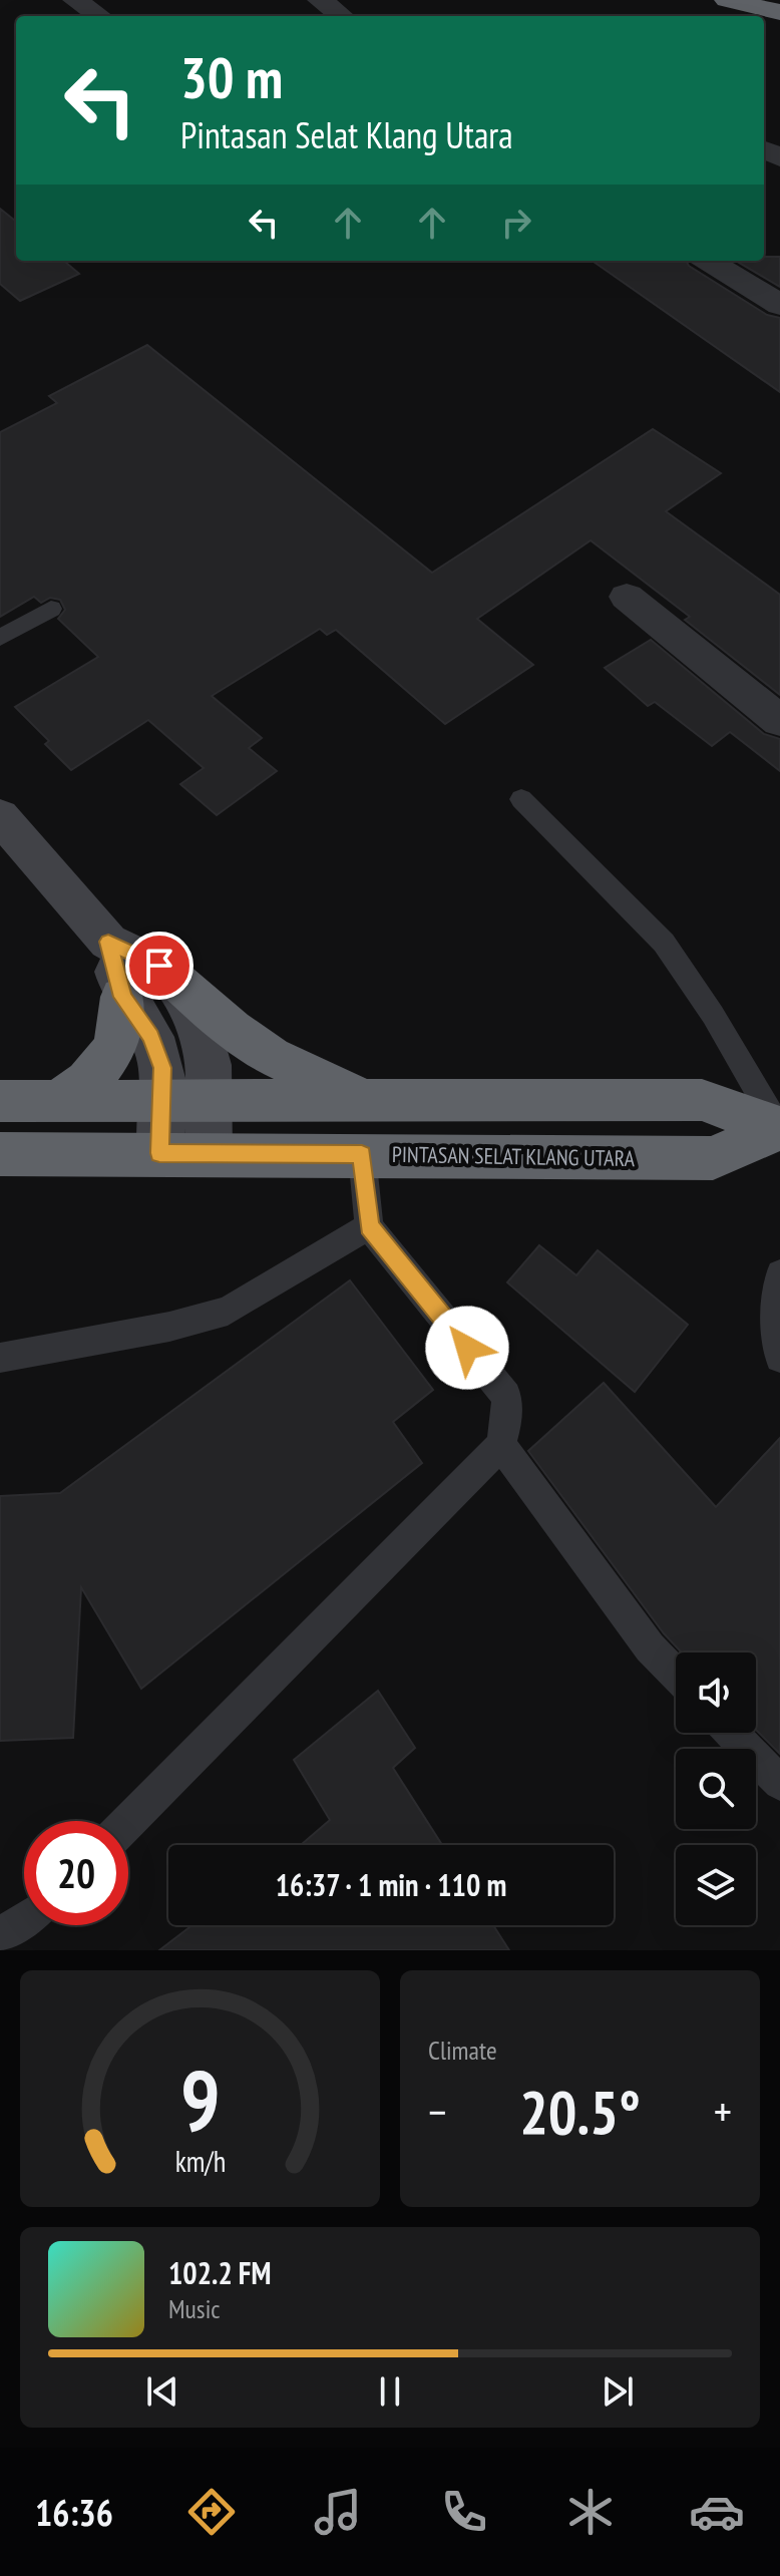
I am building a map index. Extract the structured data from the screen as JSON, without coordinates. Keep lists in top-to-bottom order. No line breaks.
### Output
{"streets":{"highway":["PINTASAN SELAT KLANG UTARA"]},"page":{"turn":["30 m","Pintasan Selat Klang Utara"],"limit":"20","trip":"16:37 · 1 min · 110 m","tile":"Climate","heat":["−","20.5°","+"],"song":["102.2 FM","Music"],"tabs":"16:36","gauge":["9","km/h"]}}
